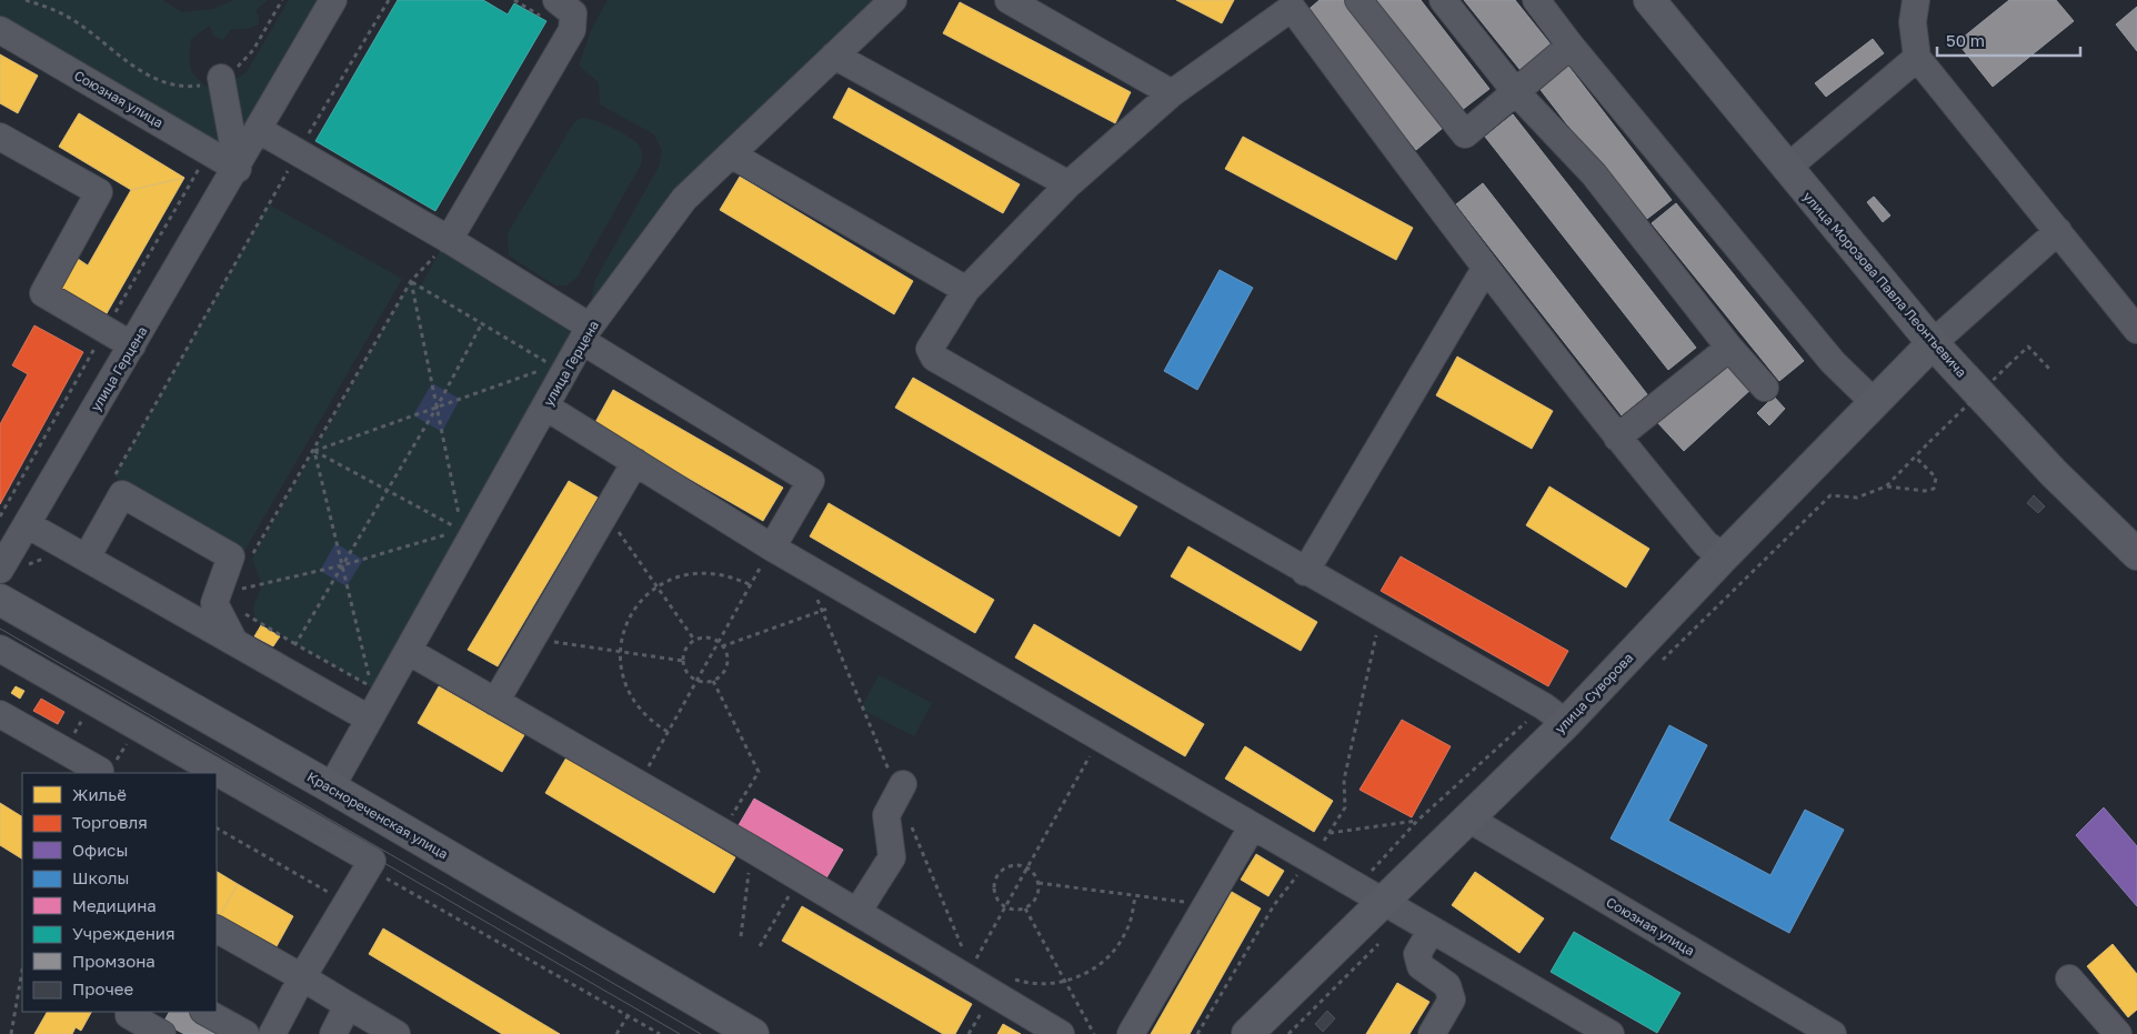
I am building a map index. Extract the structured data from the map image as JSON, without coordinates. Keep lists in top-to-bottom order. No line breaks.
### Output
{"streets":{"main road":["улица Морозова Павла Леонтьевича","улица Суворова","Краснореченская улица"],"street":["Союзная улица","улица Герцена"]},"crossings":[["Союзная улица","улица Герцена"],["Союзная улица","улица Суворова"],["улица Морозова Павла Леонтьевича","улица Суворова"],["улица Герцена","Краснореченская улица"]],"legend":["Жильё","Торговля","Офисы","Школы","Медицина","Учреждения","Промзона","Прочее"],"scale_bar":"50 m"}
